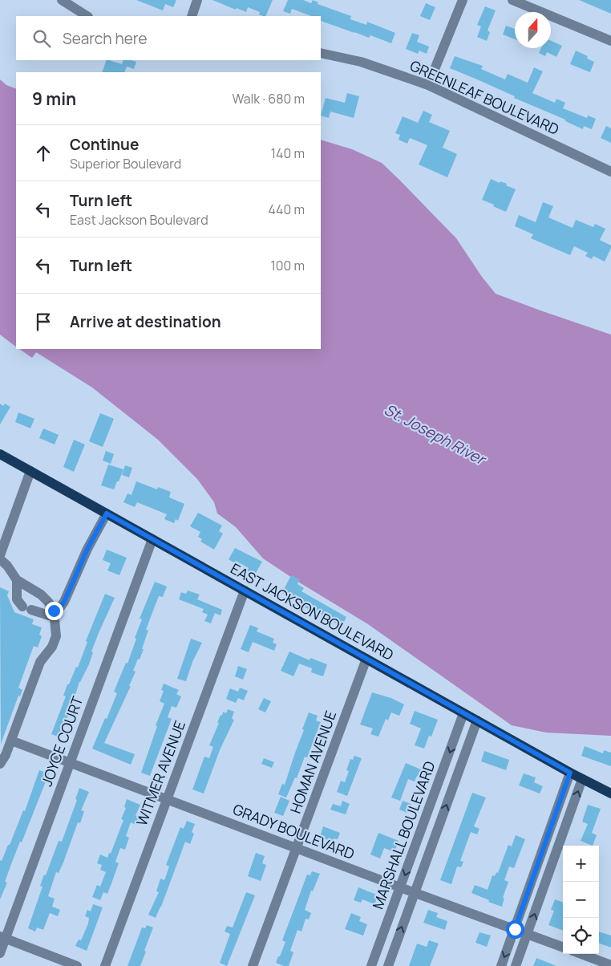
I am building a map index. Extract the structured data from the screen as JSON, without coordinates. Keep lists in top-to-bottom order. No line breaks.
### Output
{"streets":{"main road":["EAST JACKSON BOULEVARD"],"street":["GREENLEAF BOULEVARD","JOYCE COURT","HOMAN AVENUE","WITMER AVENUE","GRADY BOULEVARD","MARSHALL BOULEVARD"]},"crossings":[["EAST JACKSON BOULEVARD","JOYCE COURT"],["EAST JACKSON BOULEVARD","HOMAN AVENUE"],["EAST JACKSON BOULEVARD","WITMER AVENUE"],["EAST JACKSON BOULEVARD","MARSHALL BOULEVARD"],["JOYCE COURT","GRADY BOULEVARD"],["HOMAN AVENUE","GRADY BOULEVARD"],["WITMER AVENUE","GRADY BOULEVARD"],["GRADY BOULEVARD","MARSHALL BOULEVARD"]],"water":["St. Joseph River"],"north":"top","page":{"search":"Search here","heading":["9 min","Walk · 680 m"],"list":[["Continue","Superior Boulevard","140 m"],["Turn left","East Jackson Boulevard","440 m"],["Turn left","100 m"],"Arrive at destination"],"map_buttons":["+","−"]}}
